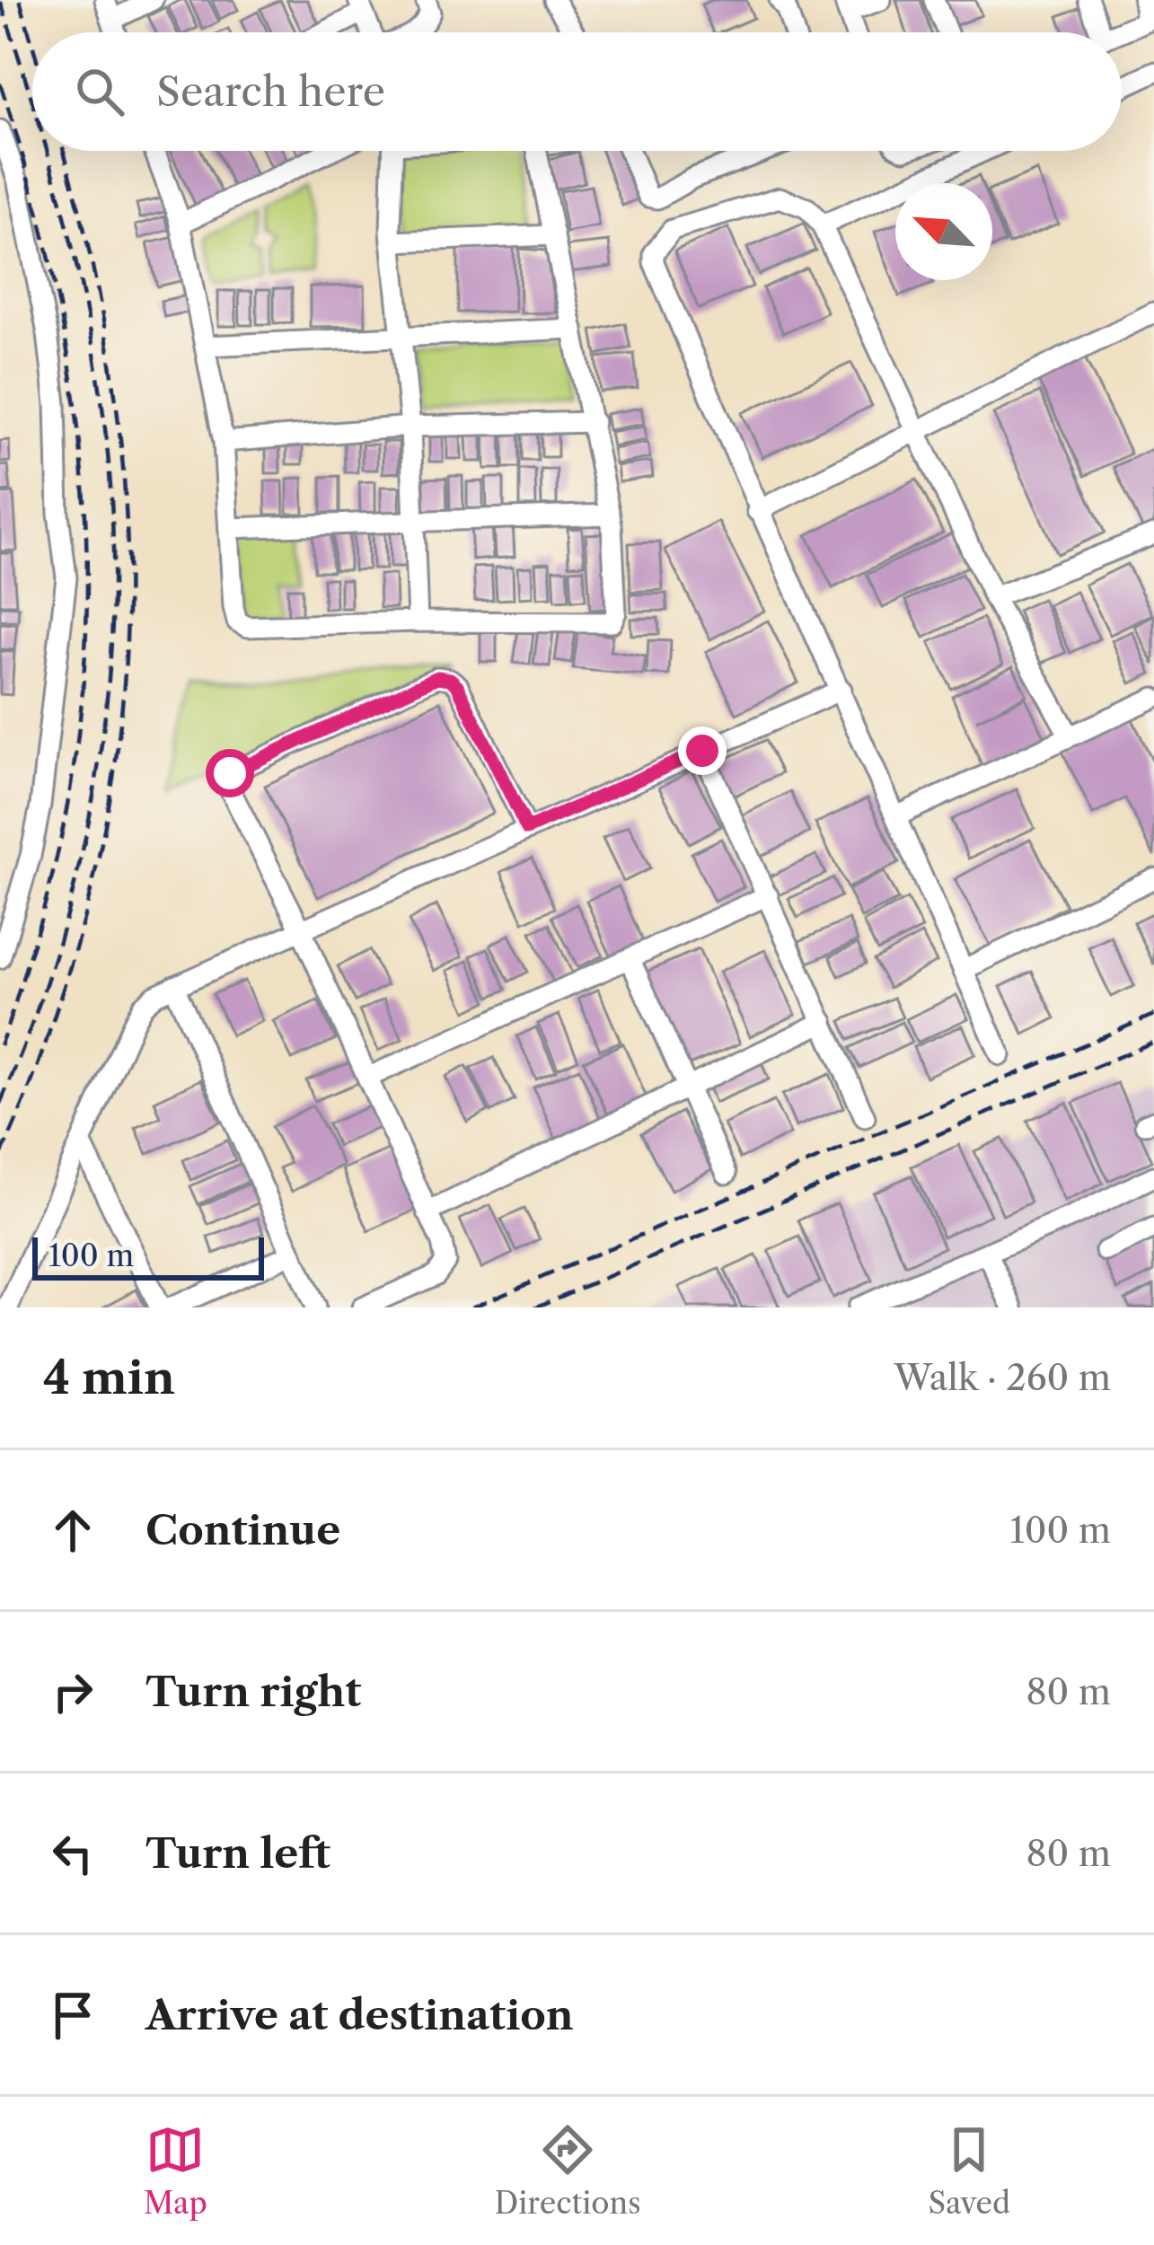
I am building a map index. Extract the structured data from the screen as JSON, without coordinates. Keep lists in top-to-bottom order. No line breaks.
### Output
{"scale_bar":"100 m","north":"top left","page":{"search":"Search here","scale":"100 m","heading":["4 min","Walk · 260 m"],"list":[["Continue","100 m"],["Turn right","80 m"],["Turn left","80 m"],"Arrive at destination"],"nav":["Map","Directions","Saved"]}}
